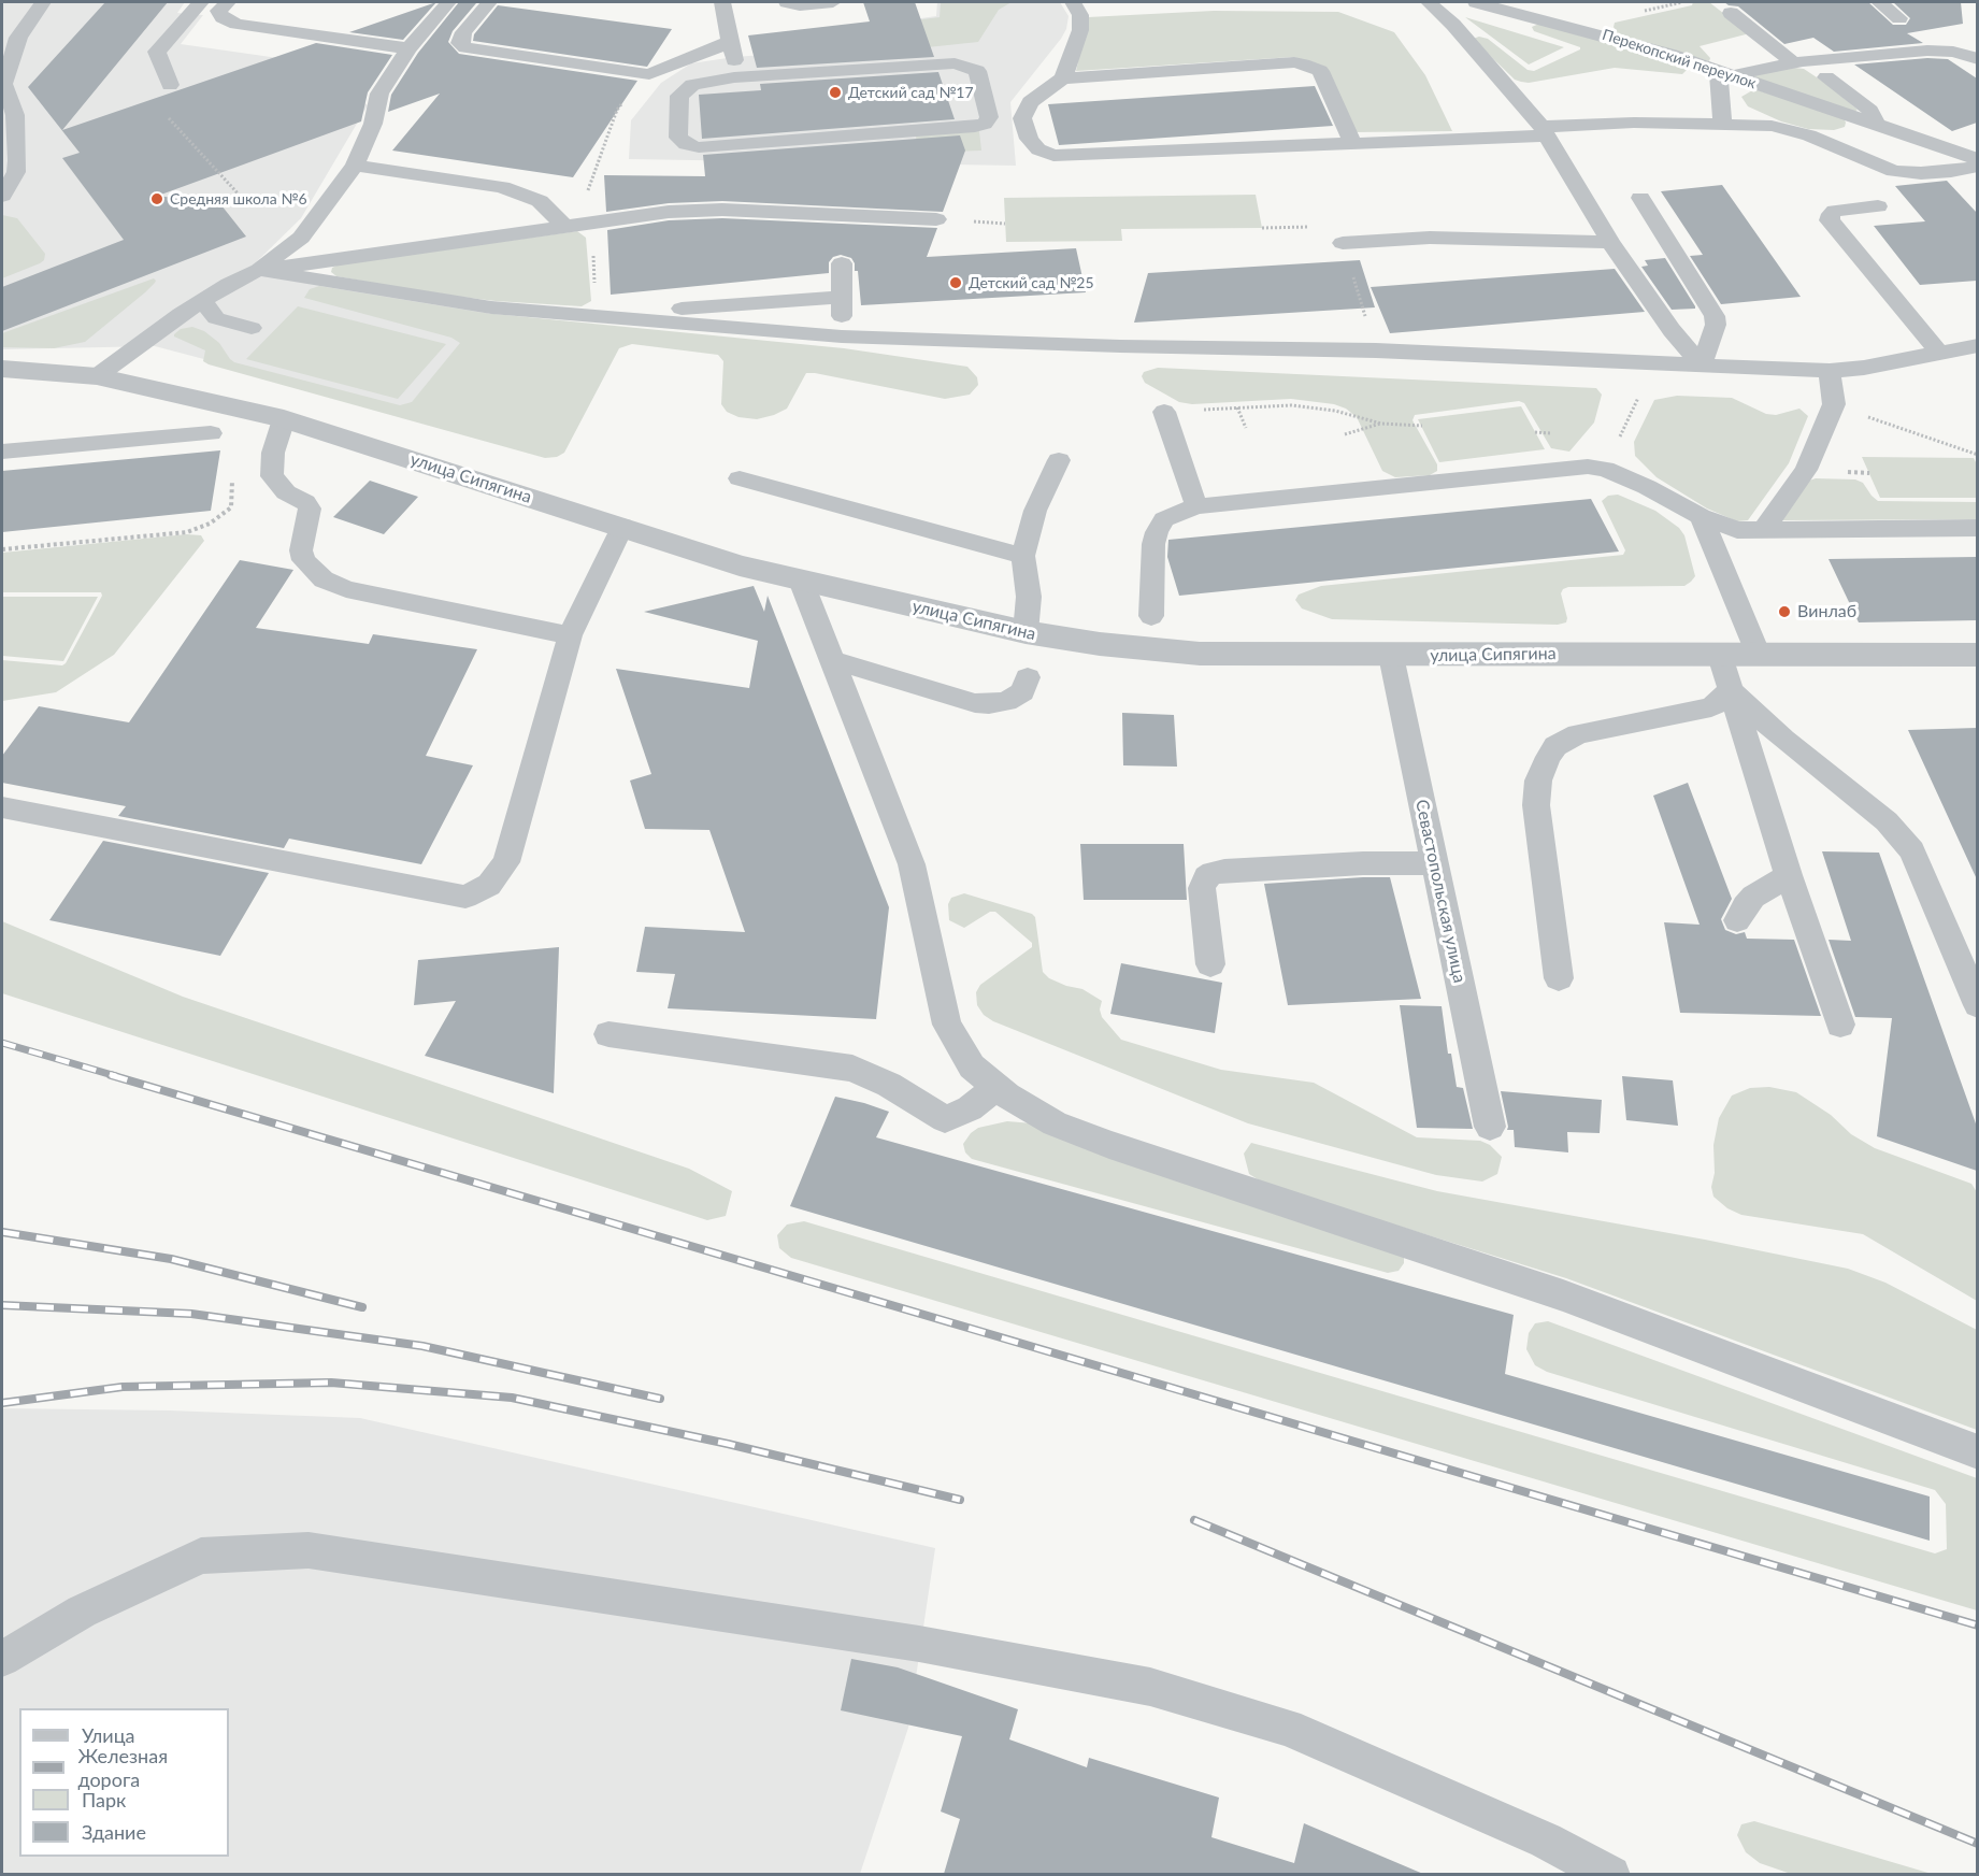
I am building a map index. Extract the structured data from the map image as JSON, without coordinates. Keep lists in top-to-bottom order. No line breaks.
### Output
{"streets":{"street":["улица Сипягина"],"lane":["Перекопский переулок","Севастопольская улица"]},"crossings":[["улица Сипягина","Севастопольская улица"]],"places":["Детский сад №17","Средняя школа №6","Детский сад №25","Винлаб"],"legend":["Улица","Железная дорога","Парк","Здание"]}
